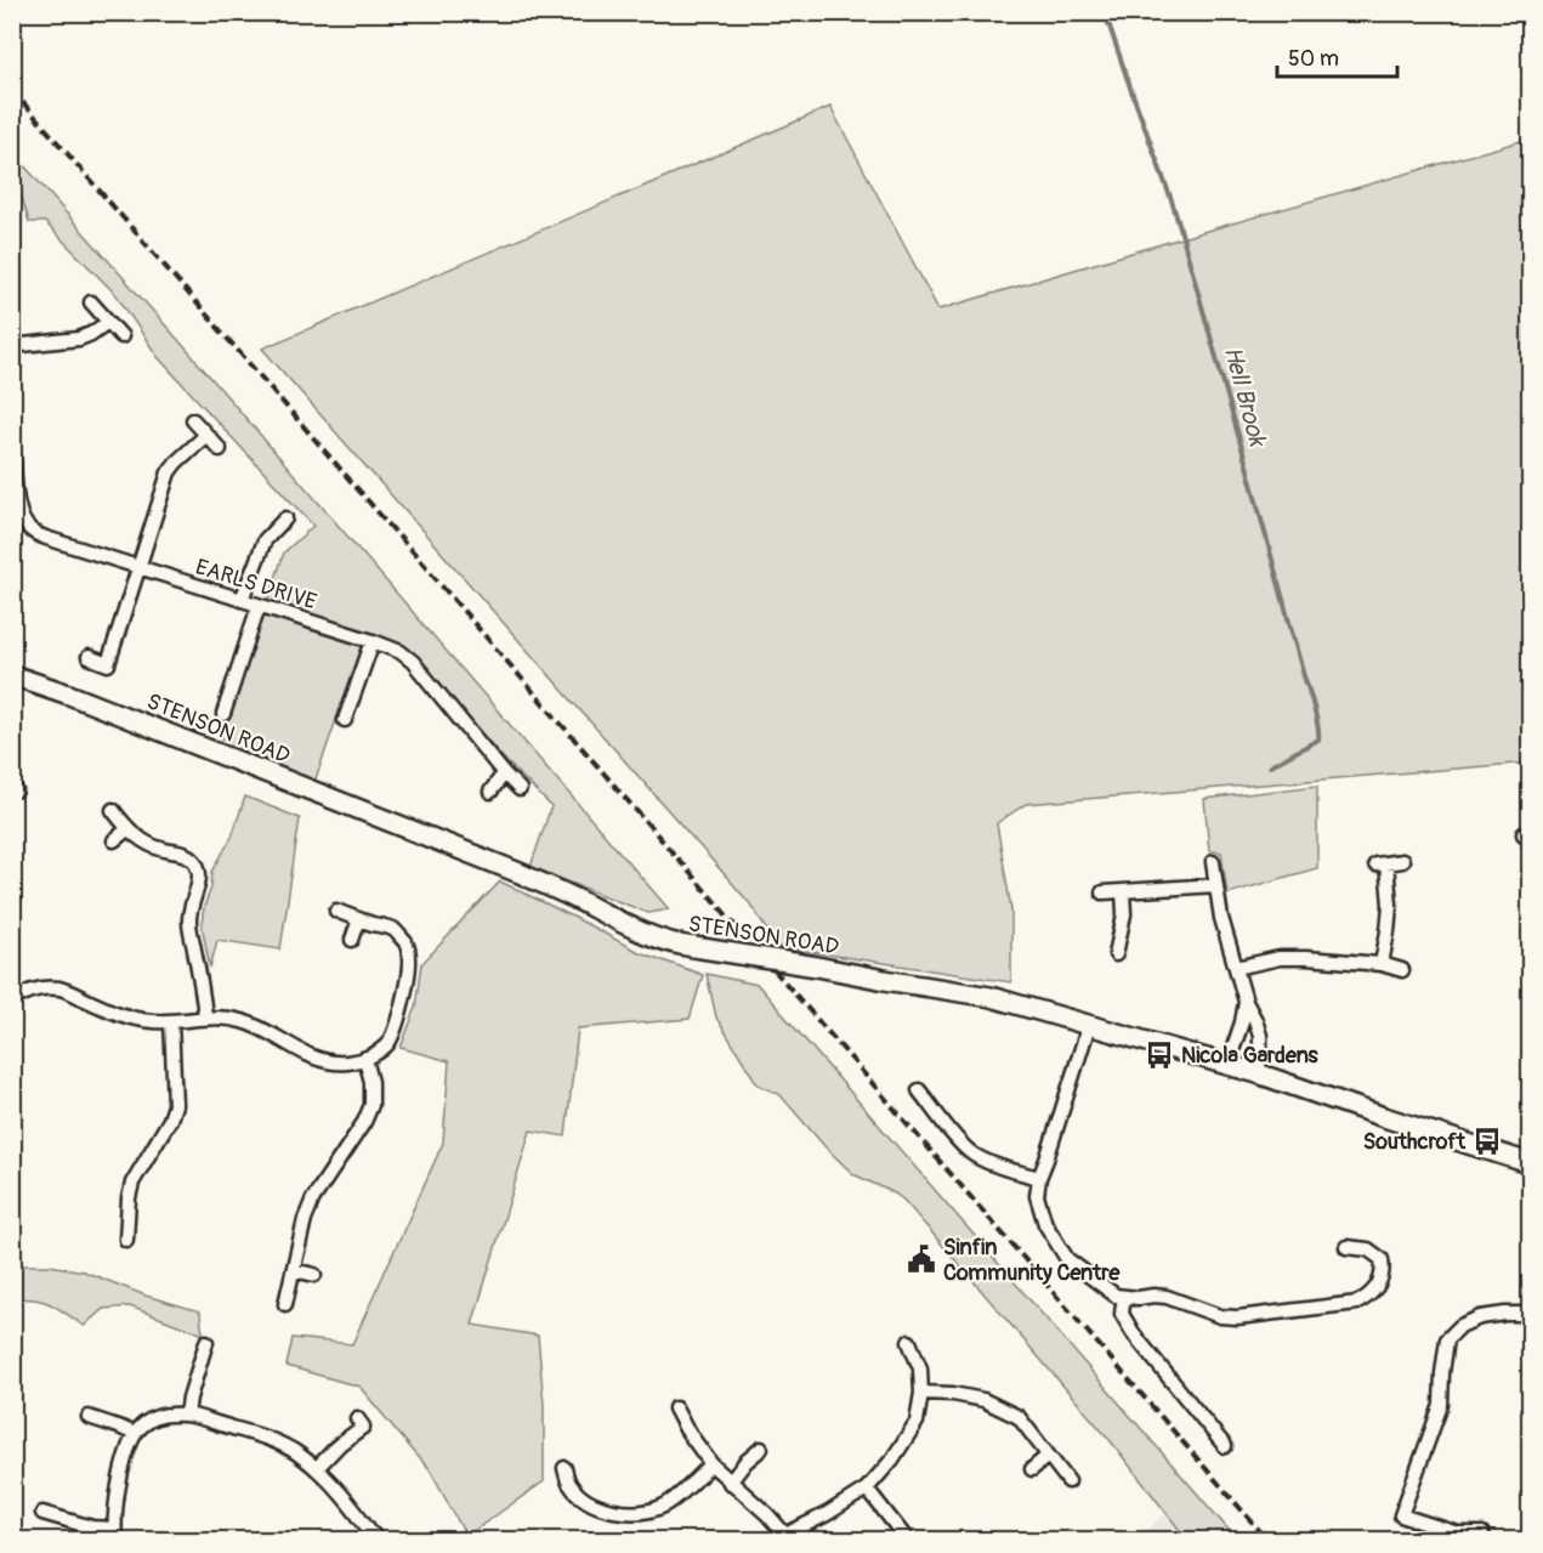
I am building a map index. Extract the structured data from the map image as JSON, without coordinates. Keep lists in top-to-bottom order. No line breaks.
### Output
{"streets":{"street":["EARLS DRIVE","STENSON ROAD"]},"water":["Hell Brook"],"places":{"bus stop":["Nicola Gardens","Southcroft"],"public building":["Sinfin Community Centre"]},"scale_bar":"50 m"}
